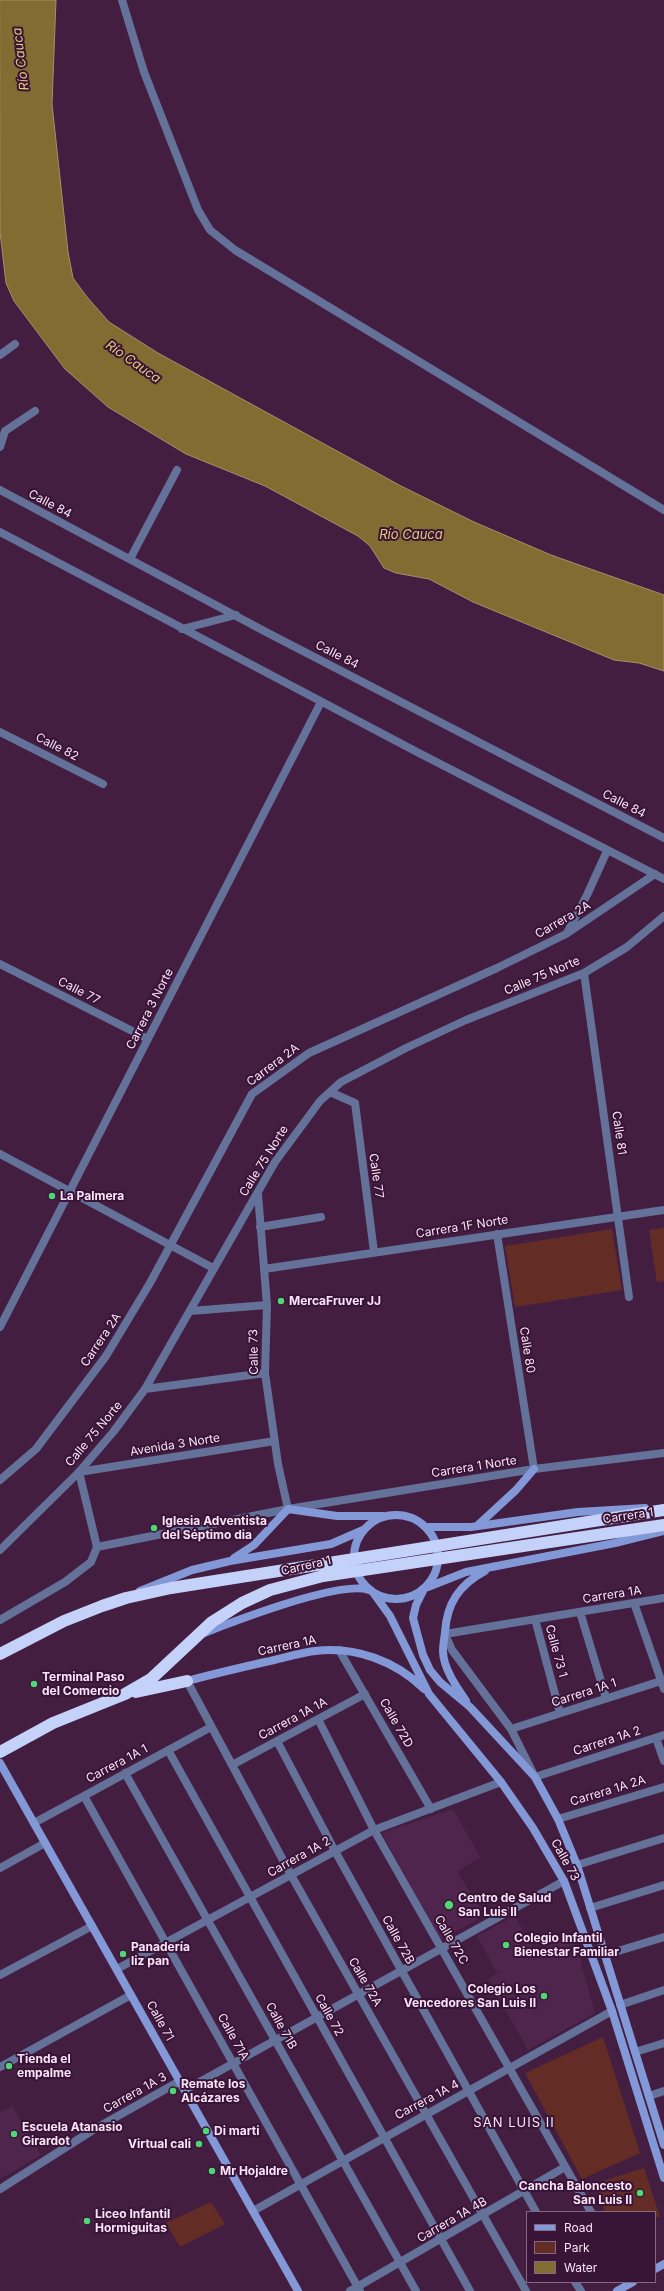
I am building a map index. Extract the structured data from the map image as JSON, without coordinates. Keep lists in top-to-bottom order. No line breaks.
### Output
{"streets":{"highway":["Carrera 1"],"street":["Calle 84","Calle 82","Carrera 2A","Calle 75 Norte","Calle 77","Carrera 3 Norte","Calle 81","Carrera 1F Norte","Calle 80","Calle 73","Avenida 3 Norte","Carrera 1 Norte","Carrera 1A","Calle 73 1","Carrera 1A 1","Carrera 1A 1A","Calle 72D","Carrera 1A 2","Carrera 1A 2A","Calle 72B","Calle 72C","Calle 72A","Calle 72","Calle 71","Calle 71B","Calle 71A","Carrera 1A 3","Carrera 1A 4","Carrera 1A 4B"]},"crossings":[["Calle 75 Norte","Calle 77"],["Calle 75 Norte","Calle 81"],["Calle 75 Norte","Calle 73"],["Calle 75 Norte","Avenida 3 Norte"],["Calle 77","Carrera 3 Norte"],["Calle 77","Carrera 1F Norte"],["Calle 81","Carrera 1F Norte"],["Carrera 1F Norte","Calle 80"],["Carrera 1F Norte","Calle 73"],["Calle 80","Carrera 1 Norte"],["Calle 73","Avenida 3 Norte"],["Calle 73","Carrera 1 Norte"],["Calle 73","Carrera 1A"],["Calle 73","Carrera 1A 2"],["Calle 73","Carrera 1A 2A"],["Calle 73","Carrera 1A 3"],["Calle 73","Carrera 1A 4"],["Carrera 1A","Calle 73 1"],["Carrera 1A","Calle 72D"],["Carrera 1A","Calle 72A"],["Calle 73 1","Carrera 1A 1"],["Carrera 1A 1","Calle 72A"],["Carrera 1A 1","Calle 72"],["Carrera 1A 1","Calle 71"],["Carrera 1A 1","Calle 71B"],["Carrera 1A 1","Calle 71A"],["Carrera 1A 1A","Calle 72D"],["Carrera 1A 1A","Calle 72B"],["Carrera 1A 1A","Calle 72C"],["Carrera 1A 1A","Calle 72A"],["Calle 72D","Carrera 1A 2"],["Carrera 1A 2","Calle 72B"],["Carrera 1A 2","Calle 72C"],["Carrera 1A 2","Calle 72A"],["Carrera 1A 2","Calle 72"],["Carrera 1A 2","Calle 71"],["Carrera 1A 2","Calle 71B"],["Carrera 1A 2","Calle 71A"],["Calle 72B","Carrera 1A 3"],["Calle 72B","Carrera 1A 4"],["Calle 72B","Carrera 1A 4B"],["Calle 72C","Carrera 1A 3"],["Calle 72C","Carrera 1A 4"],["Calle 72C","Carrera 1A 4B"],["Calle 72A","Carrera 1A 3"],["Calle 72A","Carrera 1A 4"],["Calle 72A","Carrera 1A 4B"],["Calle 72","Carrera 1A 3"],["Calle 72","Carrera 1A 4"],["Calle 72","Carrera 1A 4B"],["Calle 71","Carrera 1A 3"],["Calle 71","Carrera 1A 4"],["Calle 71B","Carrera 1A 3"],["Calle 71B","Carrera 1A 4"],["Calle 71B","Carrera 1A 4B"],["Calle 71A","Carrera 1A 3"],["Calle 71A","Carrera 1A 4"],["Calle 71A","Carrera 1A 4B"]],"districts":["SAN LUIS II"],"water":["Río Cauca"],"places":["La Palmera","MercaFruver JJ","Iglesia Adventista del Séptimo dia","Terminal Paso del Comercio","Centro de Salud San Luis II","Colegio Infantil Bienestar Familiar","Panadería liz pan","Colegio Los Vencedores San Luis II","Tienda el empalme","Remate los Alcázares","Di marti","Escuela Atanasio Girardot","Virtual cali","Mr Hojaldre","Cancha Baloncesto San Luis II","Liceo Infantil Hormiguitas"],"legend":["Road","Park","Water"]}
